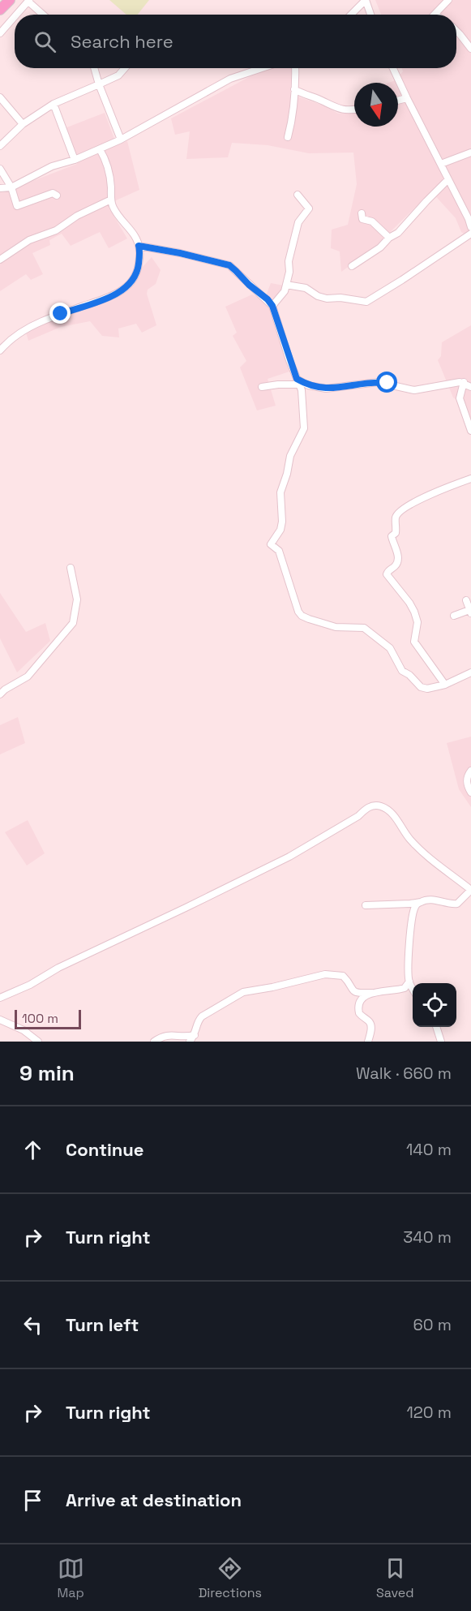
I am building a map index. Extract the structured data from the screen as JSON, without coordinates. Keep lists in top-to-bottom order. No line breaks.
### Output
{"scale_bar":"100 m","north":"bottom","page":{"search":"Search here","scale":"100 m","heading":["9 min","Walk · 660 m"],"list":[["Continue","140 m"],["Turn right","340 m"],["Turn left","60 m"],["Turn right","120 m"],"Arrive at destination"],"nav":["Map","Directions","Saved"]}}
